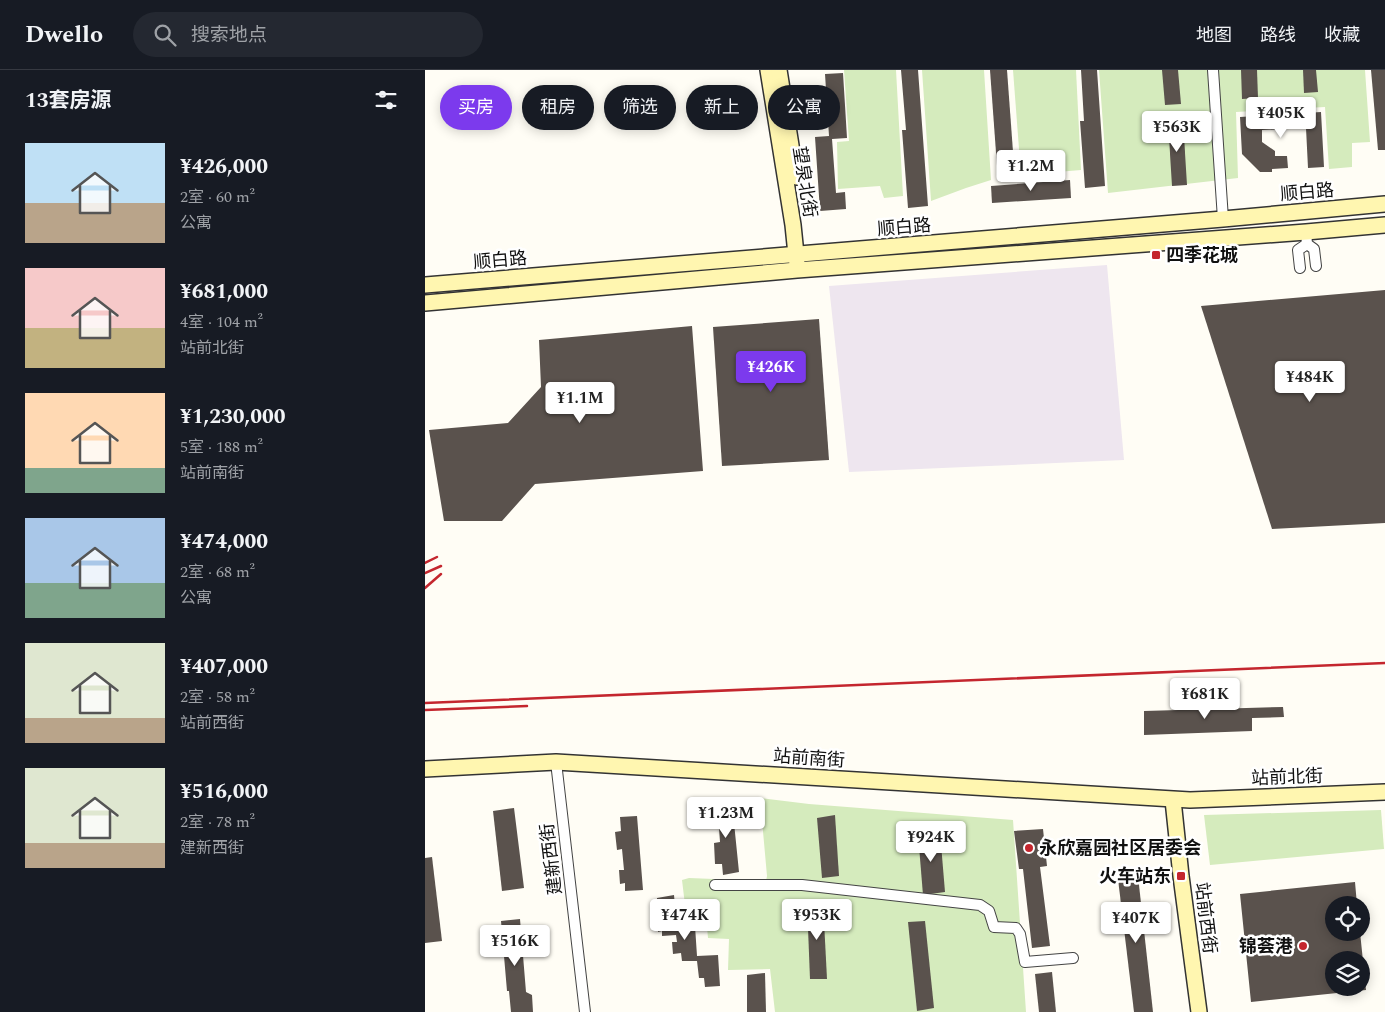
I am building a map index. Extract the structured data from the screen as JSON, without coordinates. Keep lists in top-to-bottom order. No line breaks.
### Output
{"streets":{"main road":["望泉北街","顺白路","站前南街","站前北街","站前西街"],"street":["建新西街"]},"crossings":[["望泉北街","顺白路"],["站前南街","站前北街"],["站前南街","建新西街"],["站前南街","站前西街"],["站前北街","站前西街"]],"places":{"transit":["四季花城","火车站东"],"other":["永欣嘉园社区居委会","锦荟港"]},"page":{"header":"Dwello","search":"搜索地点","nav":["地图","路线","收藏"],"heading":"13套房源","chip":["买房","租房","筛选","新上","公寓"],"price":["¥405K","¥563K","¥1.2M","¥426K","¥484K","¥1.1M","¥681K","¥1.23M","¥924K","¥474K","¥953K","¥407K","¥516K"],"list":[{"name":"¥426,000","note":"2室 · 60 m² · 公寓"},{"name":"¥681,000","note":"4室 · 104 m² · 站前北街"},{"name":"¥1,230,000","note":"5室 · 188 m² · 站前南街"},{"name":"¥474,000","note":"2室 · 68 m² · 公寓"},{"name":"¥407,000","note":"2室 · 58 m² · 站前西街"},{"name":"¥516,000","note":"2室 · 78 m² · 建新西街"}]}}
